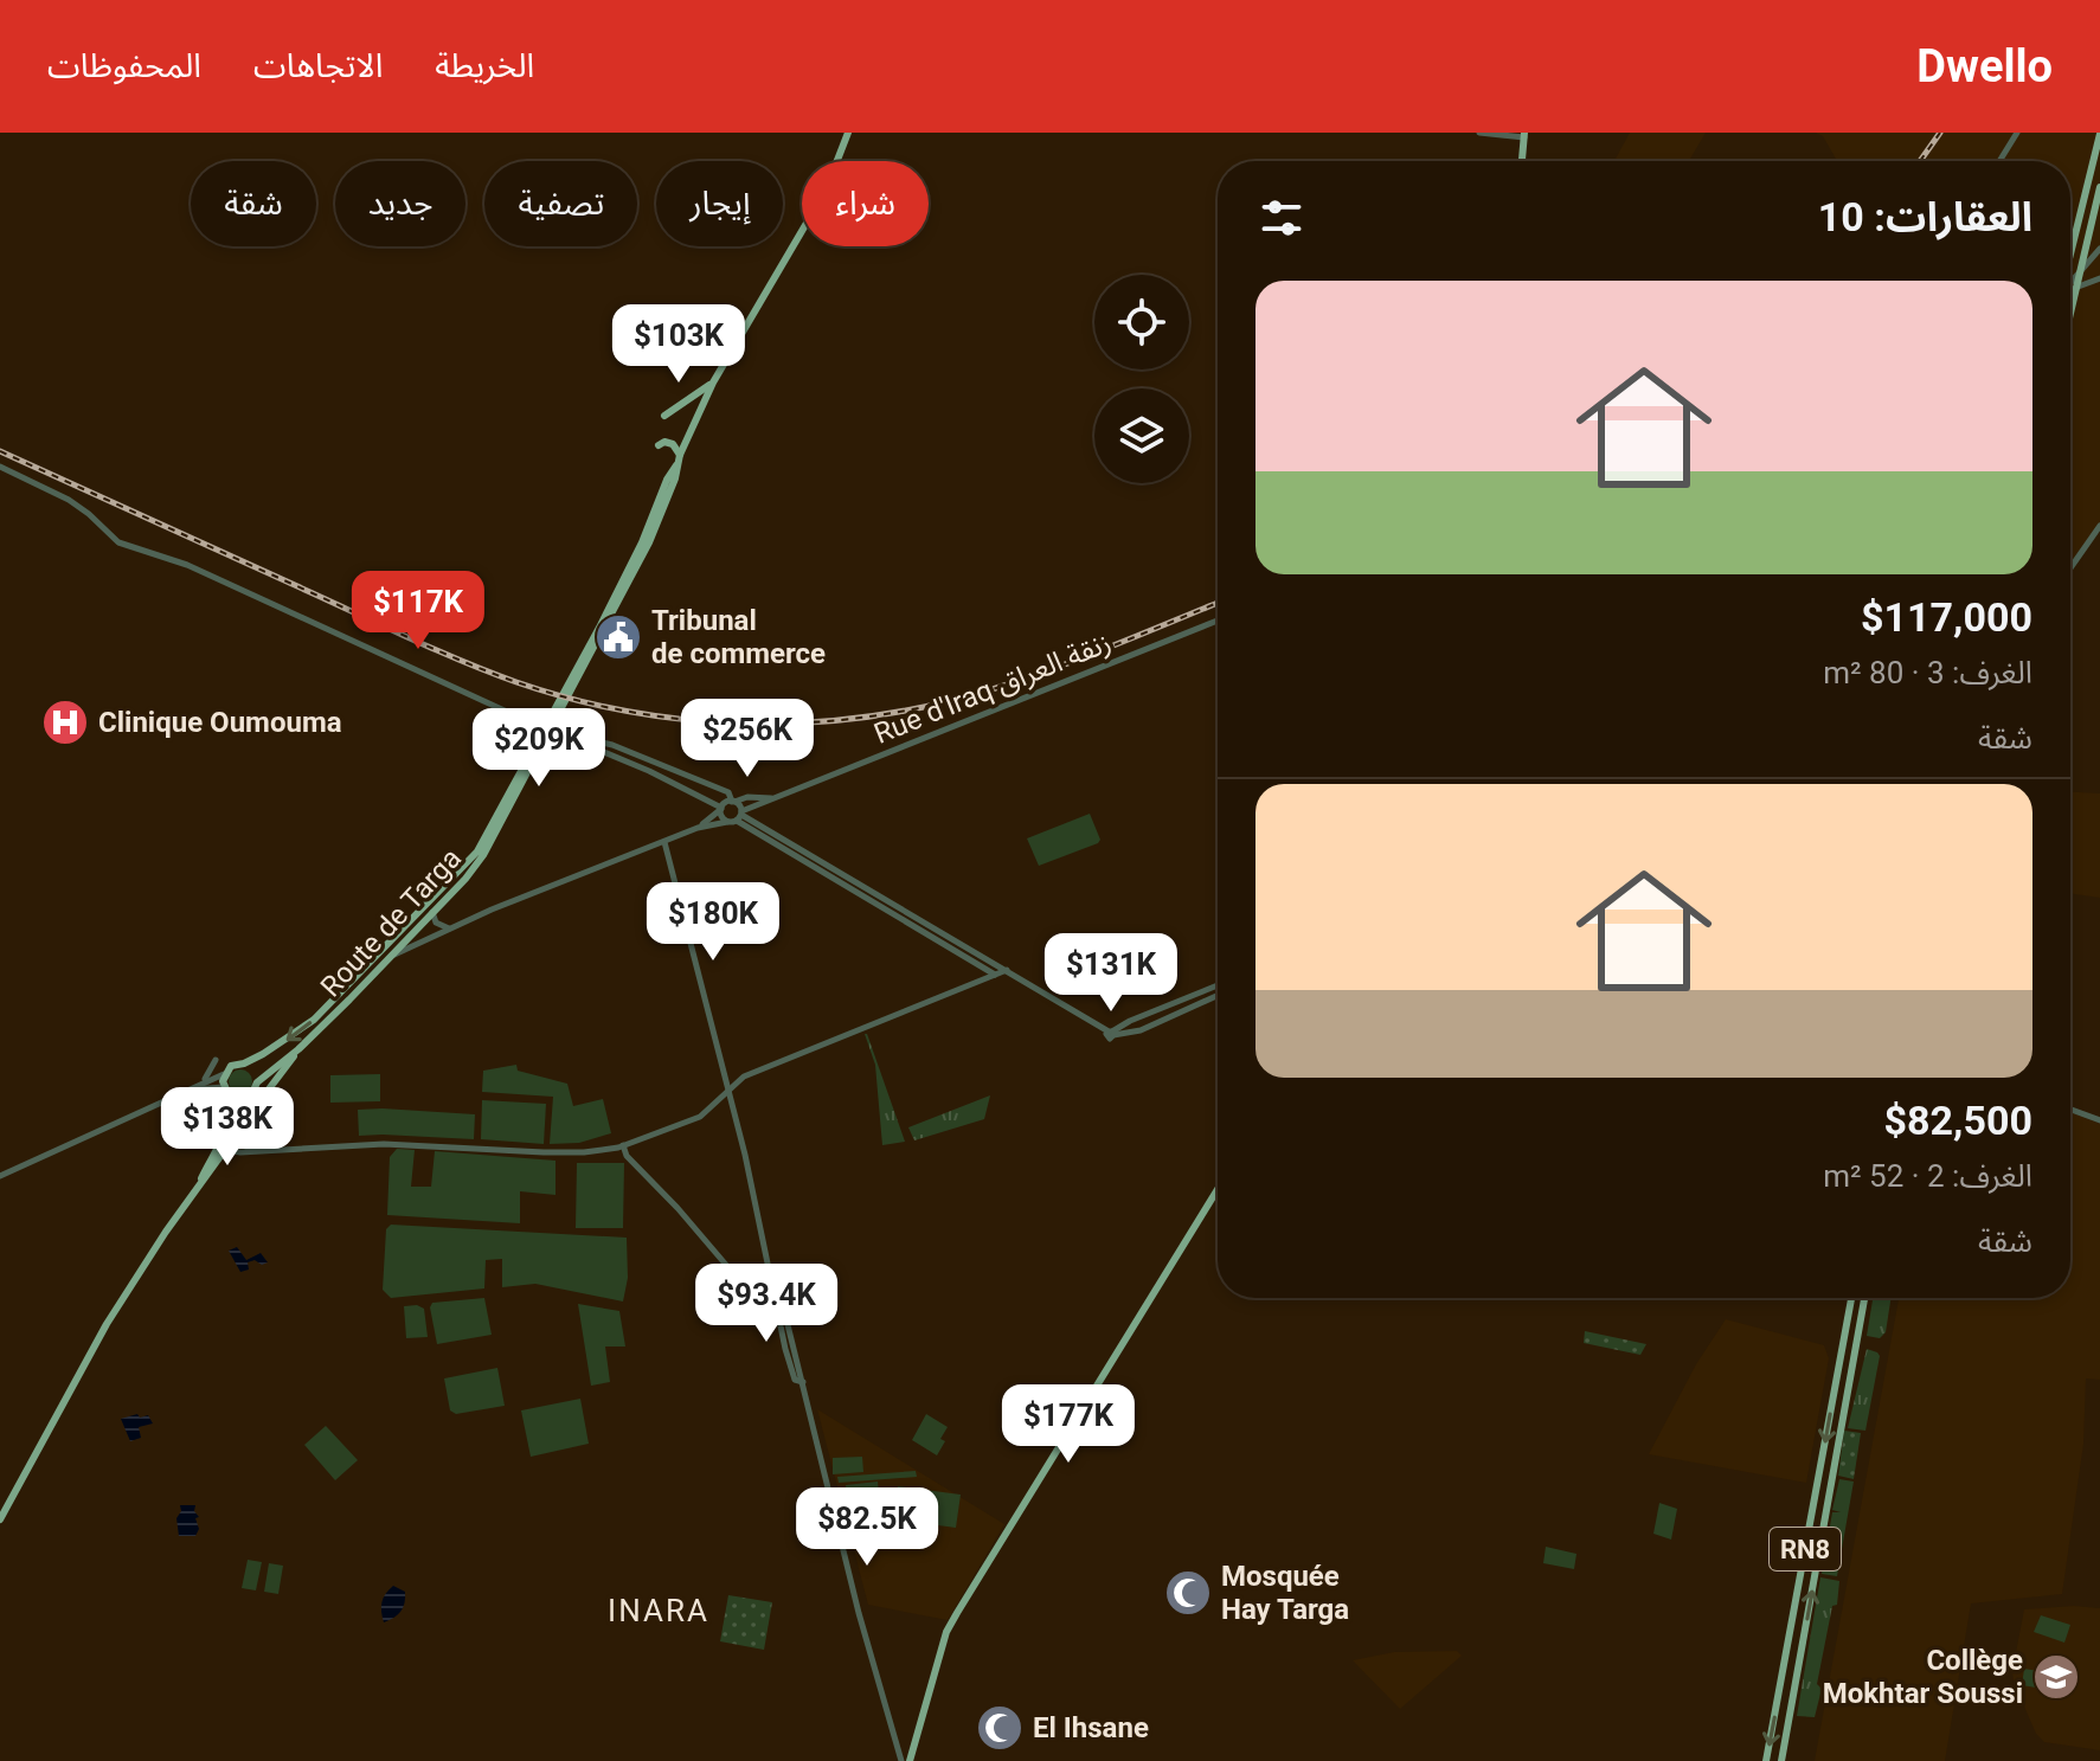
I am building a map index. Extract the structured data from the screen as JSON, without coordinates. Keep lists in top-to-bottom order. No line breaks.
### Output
{"streets":{"main road":["Route de Targa","RN8"],"street":["Rue d'Iraq زنقة العراق"]},"districts":["INARA"],"places":{"public building":["Tribunal de commerce"],"hospital":["Clinique Oumouma"],"mosque":["Mosquée Hay Targa","El Ihsane"],"school or university":["Collège Mokhtar Soussi"]},"page":{"header":"Dwello","nav":["الخريطة","الاتجاهات","المحفوظات"],"chip":["شراء","إيجار","تصفية","جديد","شقة"],"heading":"العقارات: 10","list":[{"name":"$117,000","note":"الغرف: 3 · 80 m² · شقة"},{"name":"$82,500","note":"الغرف: 2 · 52 m² · شقة"}],"price":["$103K","$117K","$256K","$209K","$180K","$131K","$138K","$93.4K","$177K","$82.5K"]}}
